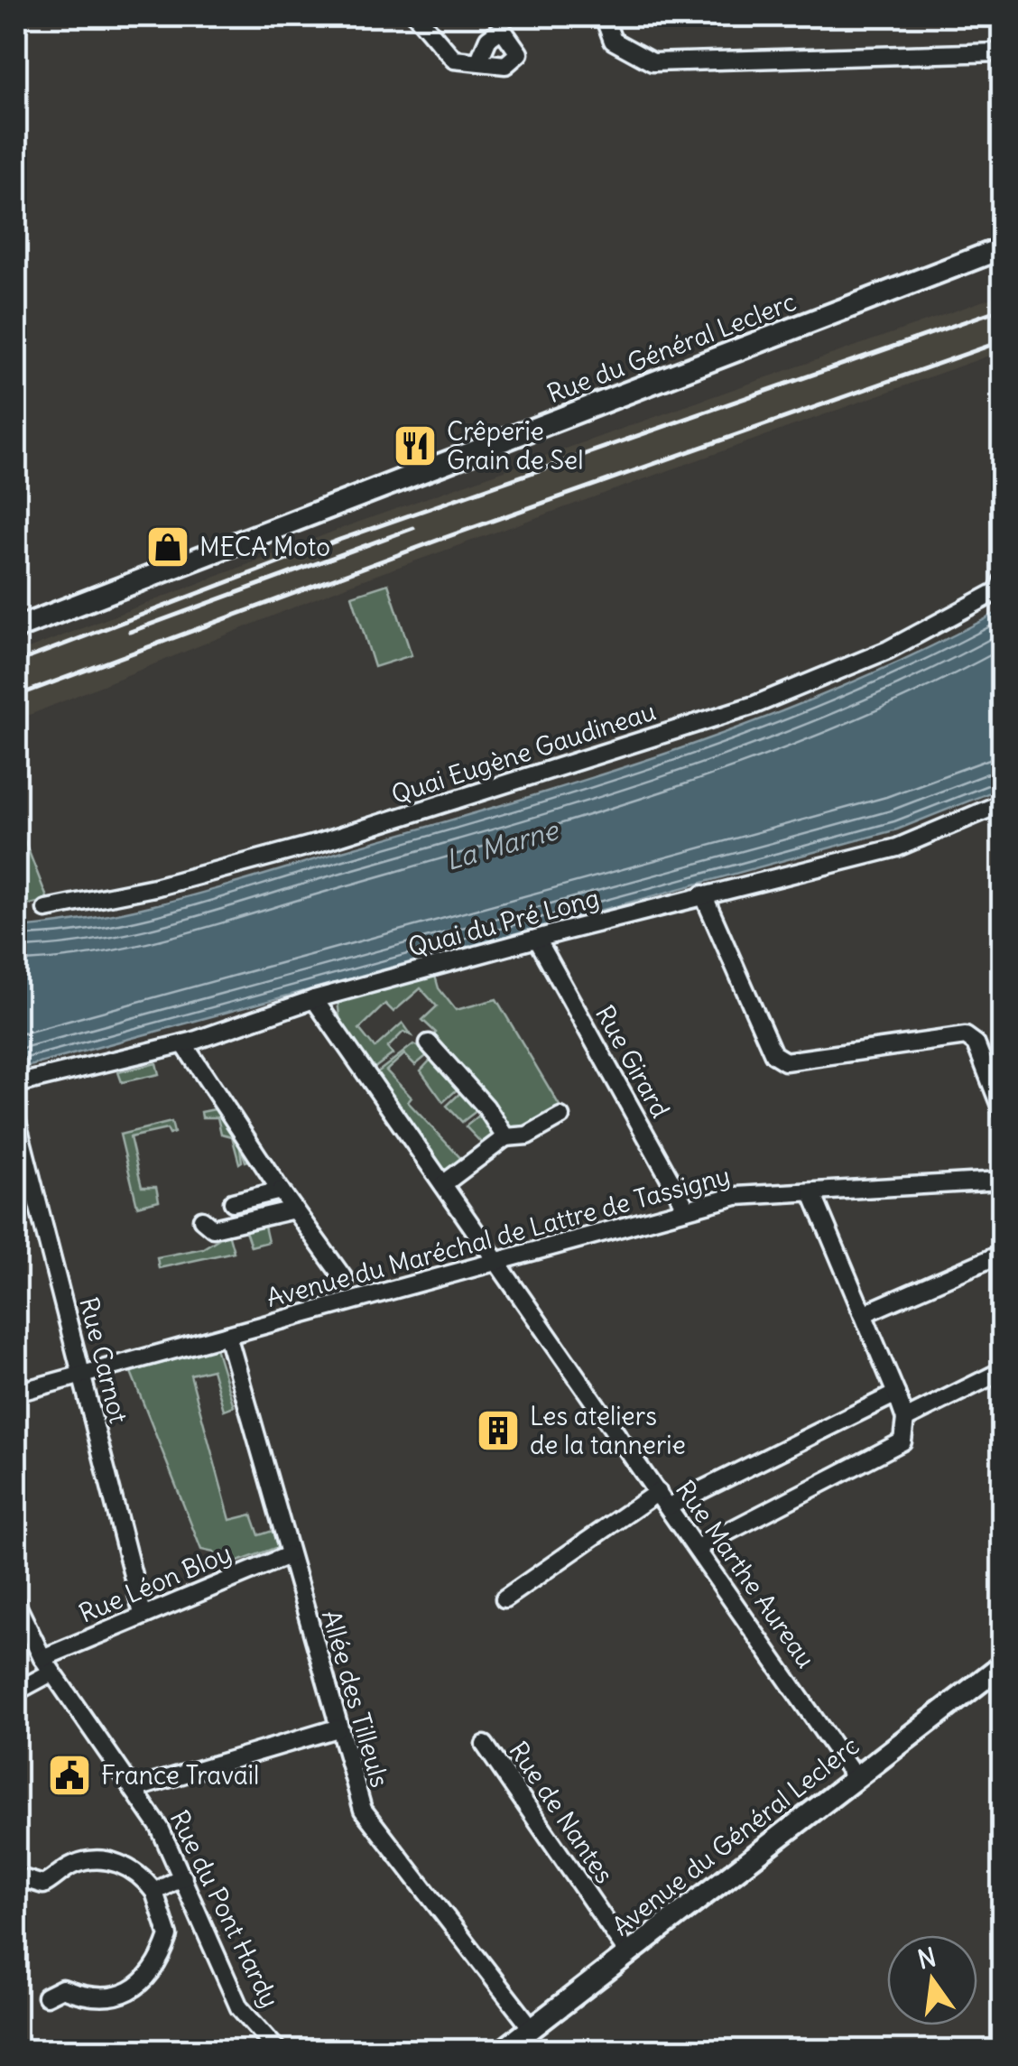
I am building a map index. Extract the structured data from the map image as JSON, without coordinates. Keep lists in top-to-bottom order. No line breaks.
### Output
{"streets":{"main road":["Rue du Général Leclerc","Avenue du Général Leclerc"],"street":["Quai Eugène Gaudineau","Quai du Pré Long","Rue Girard","Avenue du Maréchal de Lattre de Tassigny","Rue Carnot","Rue Marthe Aureau","Rue Léon Bloy","Allée des Tilleuls","Rue de Nantes","Rue du Pont Hardy"]},"crossings":[["Quai du Pré Long","Rue Girard"],["Quai du Pré Long","Rue Marthe Aureau"],["Rue Girard","Avenue du Maréchal de Lattre de Tassigny"],["Avenue du Maréchal de Lattre de Tassigny","Rue Carnot"],["Avenue du Maréchal de Lattre de Tassigny","Rue Marthe Aureau"],["Avenue du Maréchal de Lattre de Tassigny","Allée des Tilleuls"],["Rue Carnot","Rue Léon Bloy"],["Rue Marthe Aureau","Avenue du Général Leclerc"],["Rue Léon Bloy","Allée des Tilleuls"],["Rue Léon Bloy","Rue du Pont Hardy"],["Allée des Tilleuls","Avenue du Général Leclerc"],["Rue de Nantes","Avenue du Général Leclerc"]],"water":["La Marne"],"places":{"restaurant":["Crêperie Grain de Sel"],"shop":["MECA Moto"],"building":["Les ateliers de la tannerie"],"public building":["France Travail"]},"north":"top"}
